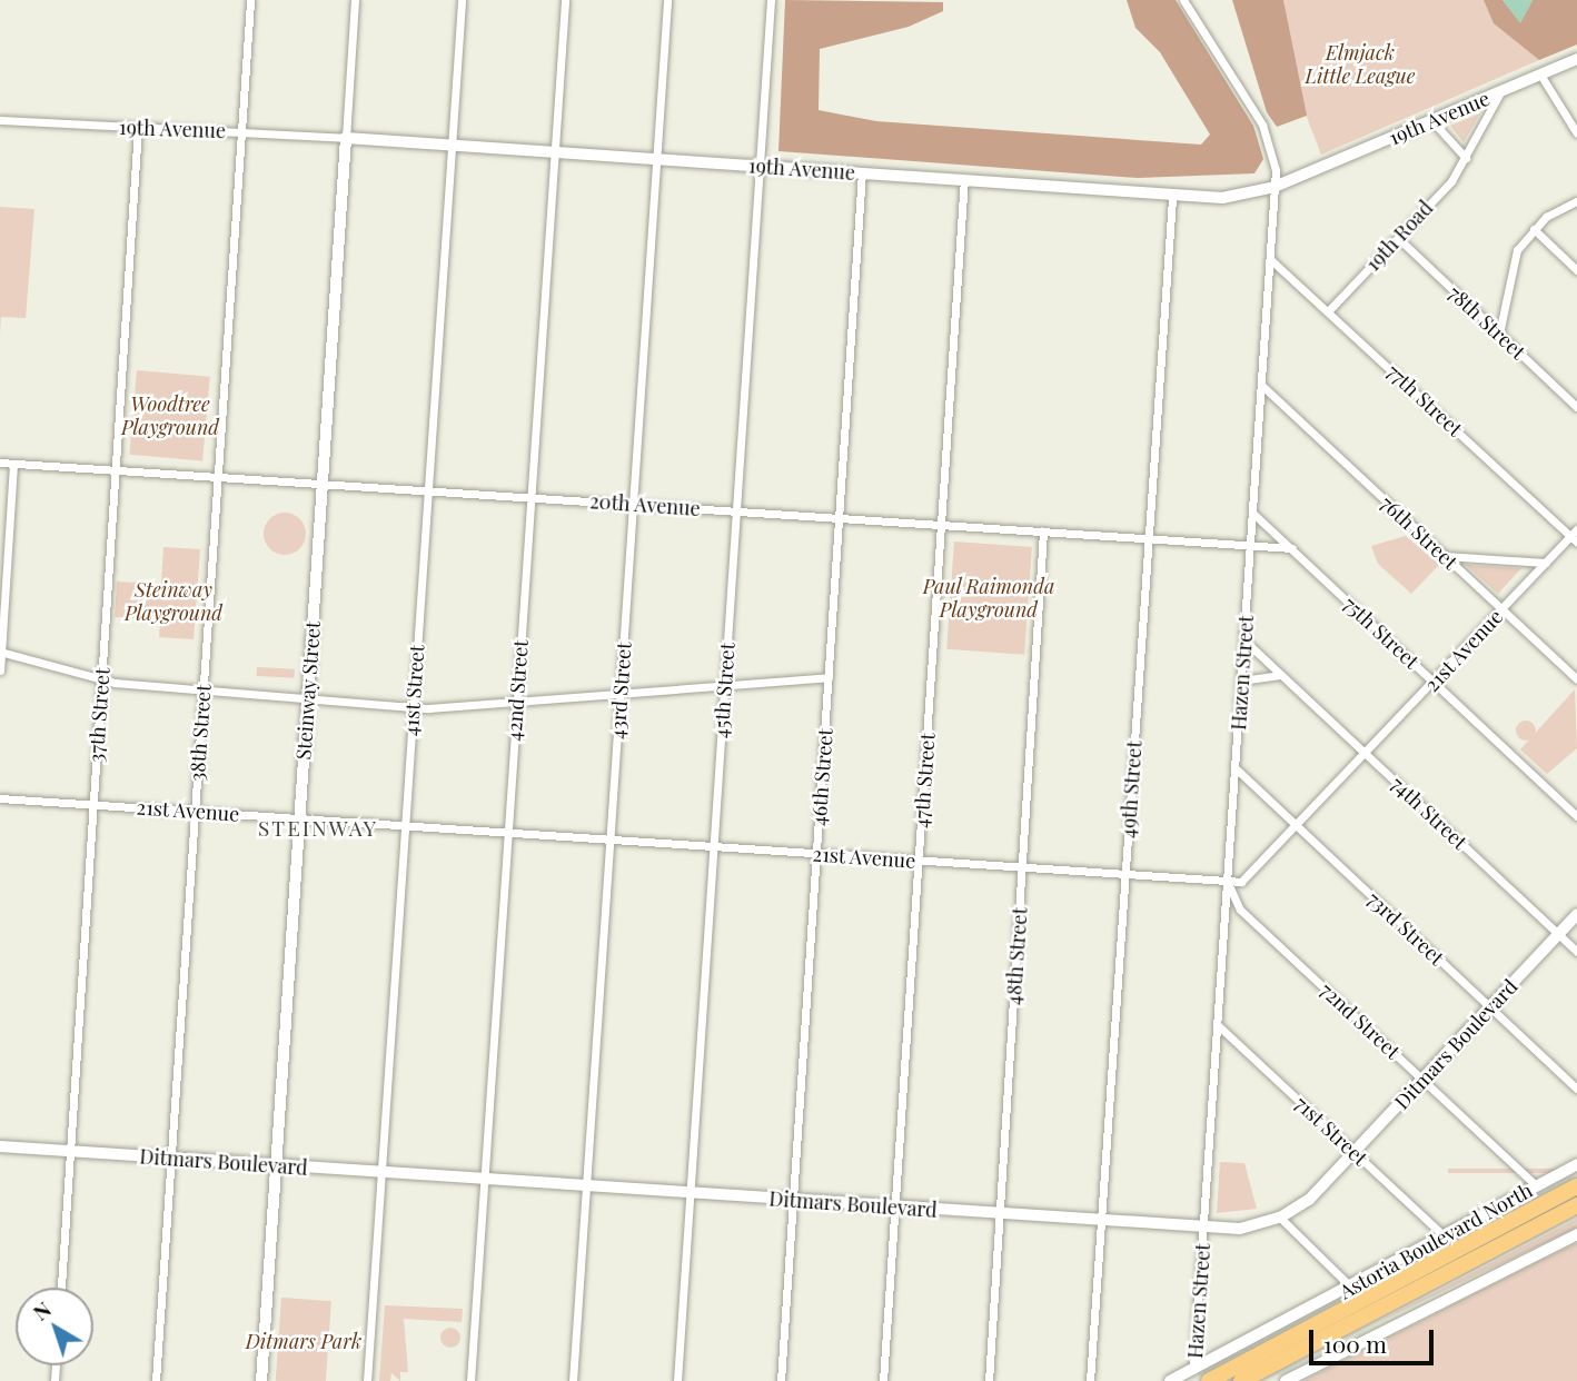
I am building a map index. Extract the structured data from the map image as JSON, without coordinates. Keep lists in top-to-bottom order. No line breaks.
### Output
{"streets":{"street":["19th Avenue","19th Road","78th Street","77th Street","20th Avenue","76th Street","75th Street","21st Avenue","Hazen Street","Steinway Street","41st Street","42nd Street","43rd Street","45th Street","37th Street","38th Street","46th Street","47th Street","49th Street","74th Street","73rd Street","48th Street","72nd Street","Ditmars Boulevard","71st Street","Astoria Boulevard North"]},"crossings":[["19th Avenue","19th Road"],["19th Avenue","Hazen Street"],["19th Avenue","Steinway Street"],["19th Avenue","41st Street"],["19th Avenue","42nd Street"],["19th Avenue","43rd Street"],["19th Avenue","45th Street"],["19th Avenue","37th Street"],["19th Avenue","38th Street"],["19th Avenue","46th Street"],["19th Avenue","47th Street"],["19th Avenue","49th Street"],["19th Road","78th Street"],["19th Road","77th Street"],["77th Street","21st Avenue"],["77th Street","Hazen Street"],["20th Avenue","75th Street"],["20th Avenue","Hazen Street"],["20th Avenue","Steinway Street"],["20th Avenue","41st Street"],["20th Avenue","42nd Street"],["20th Avenue","43rd Street"],["20th Avenue","45th Street"],["20th Avenue","37th Street"],["20th Avenue","38th Street"],["20th Avenue","46th Street"],["20th Avenue","47th Street"],["20th Avenue","49th Street"],["20th Avenue","48th Street"],["76th Street","21st Avenue"],["76th Street","Hazen Street"],["75th Street","21st Avenue"],["75th Street","Hazen Street"],["21st Avenue","Hazen Street"],["21st Avenue","Steinway Street"],["21st Avenue","41st Street"],["21st Avenue","42nd Street"],["21st Avenue","43rd Street"],["21st Avenue","45th Street"],["21st Avenue","37th Street"],["21st Avenue","38th Street"],["21st Avenue","46th Street"],["21st Avenue","47th Street"],["21st Avenue","49th Street"],["21st Avenue","74th Street"],["21st Avenue","73rd Street"],["21st Avenue","48th Street"],["21st Avenue","72nd Street"],["Hazen Street","74th Street"],["Hazen Street","73rd Street"],["Hazen Street","72nd Street"],["Hazen Street","Ditmars Boulevard"],["Hazen Street","71st Street"],["Hazen Street","Astoria Boulevard North"],["Steinway Street","Ditmars Boulevard"],["41st Street","Ditmars Boulevard"],["42nd Street","Ditmars Boulevard"],["43rd Street","Ditmars Boulevard"],["45th Street","Ditmars Boulevard"],["37th Street","Ditmars Boulevard"],["38th Street","Ditmars Boulevard"],["46th Street","Ditmars Boulevard"],["47th Street","Ditmars Boulevard"],["49th Street","Ditmars Boulevard"],["74th Street","Ditmars Boulevard"],["73rd Street","Ditmars Boulevard"],["48th Street","Ditmars Boulevard"],["72nd Street","Ditmars Boulevard"],["72nd Street","Astoria Boulevard North"],["Ditmars Boulevard","71st Street"],["71st Street","Astoria Boulevard North"]],"districts":["STEINWAY"],"parks":["Elmjack Little League","Woodtree Playground","Paul Raimonda Playground","Steinway Playground","Ditmars Park"],"scale_bar":"100 m","north":"top left"}
